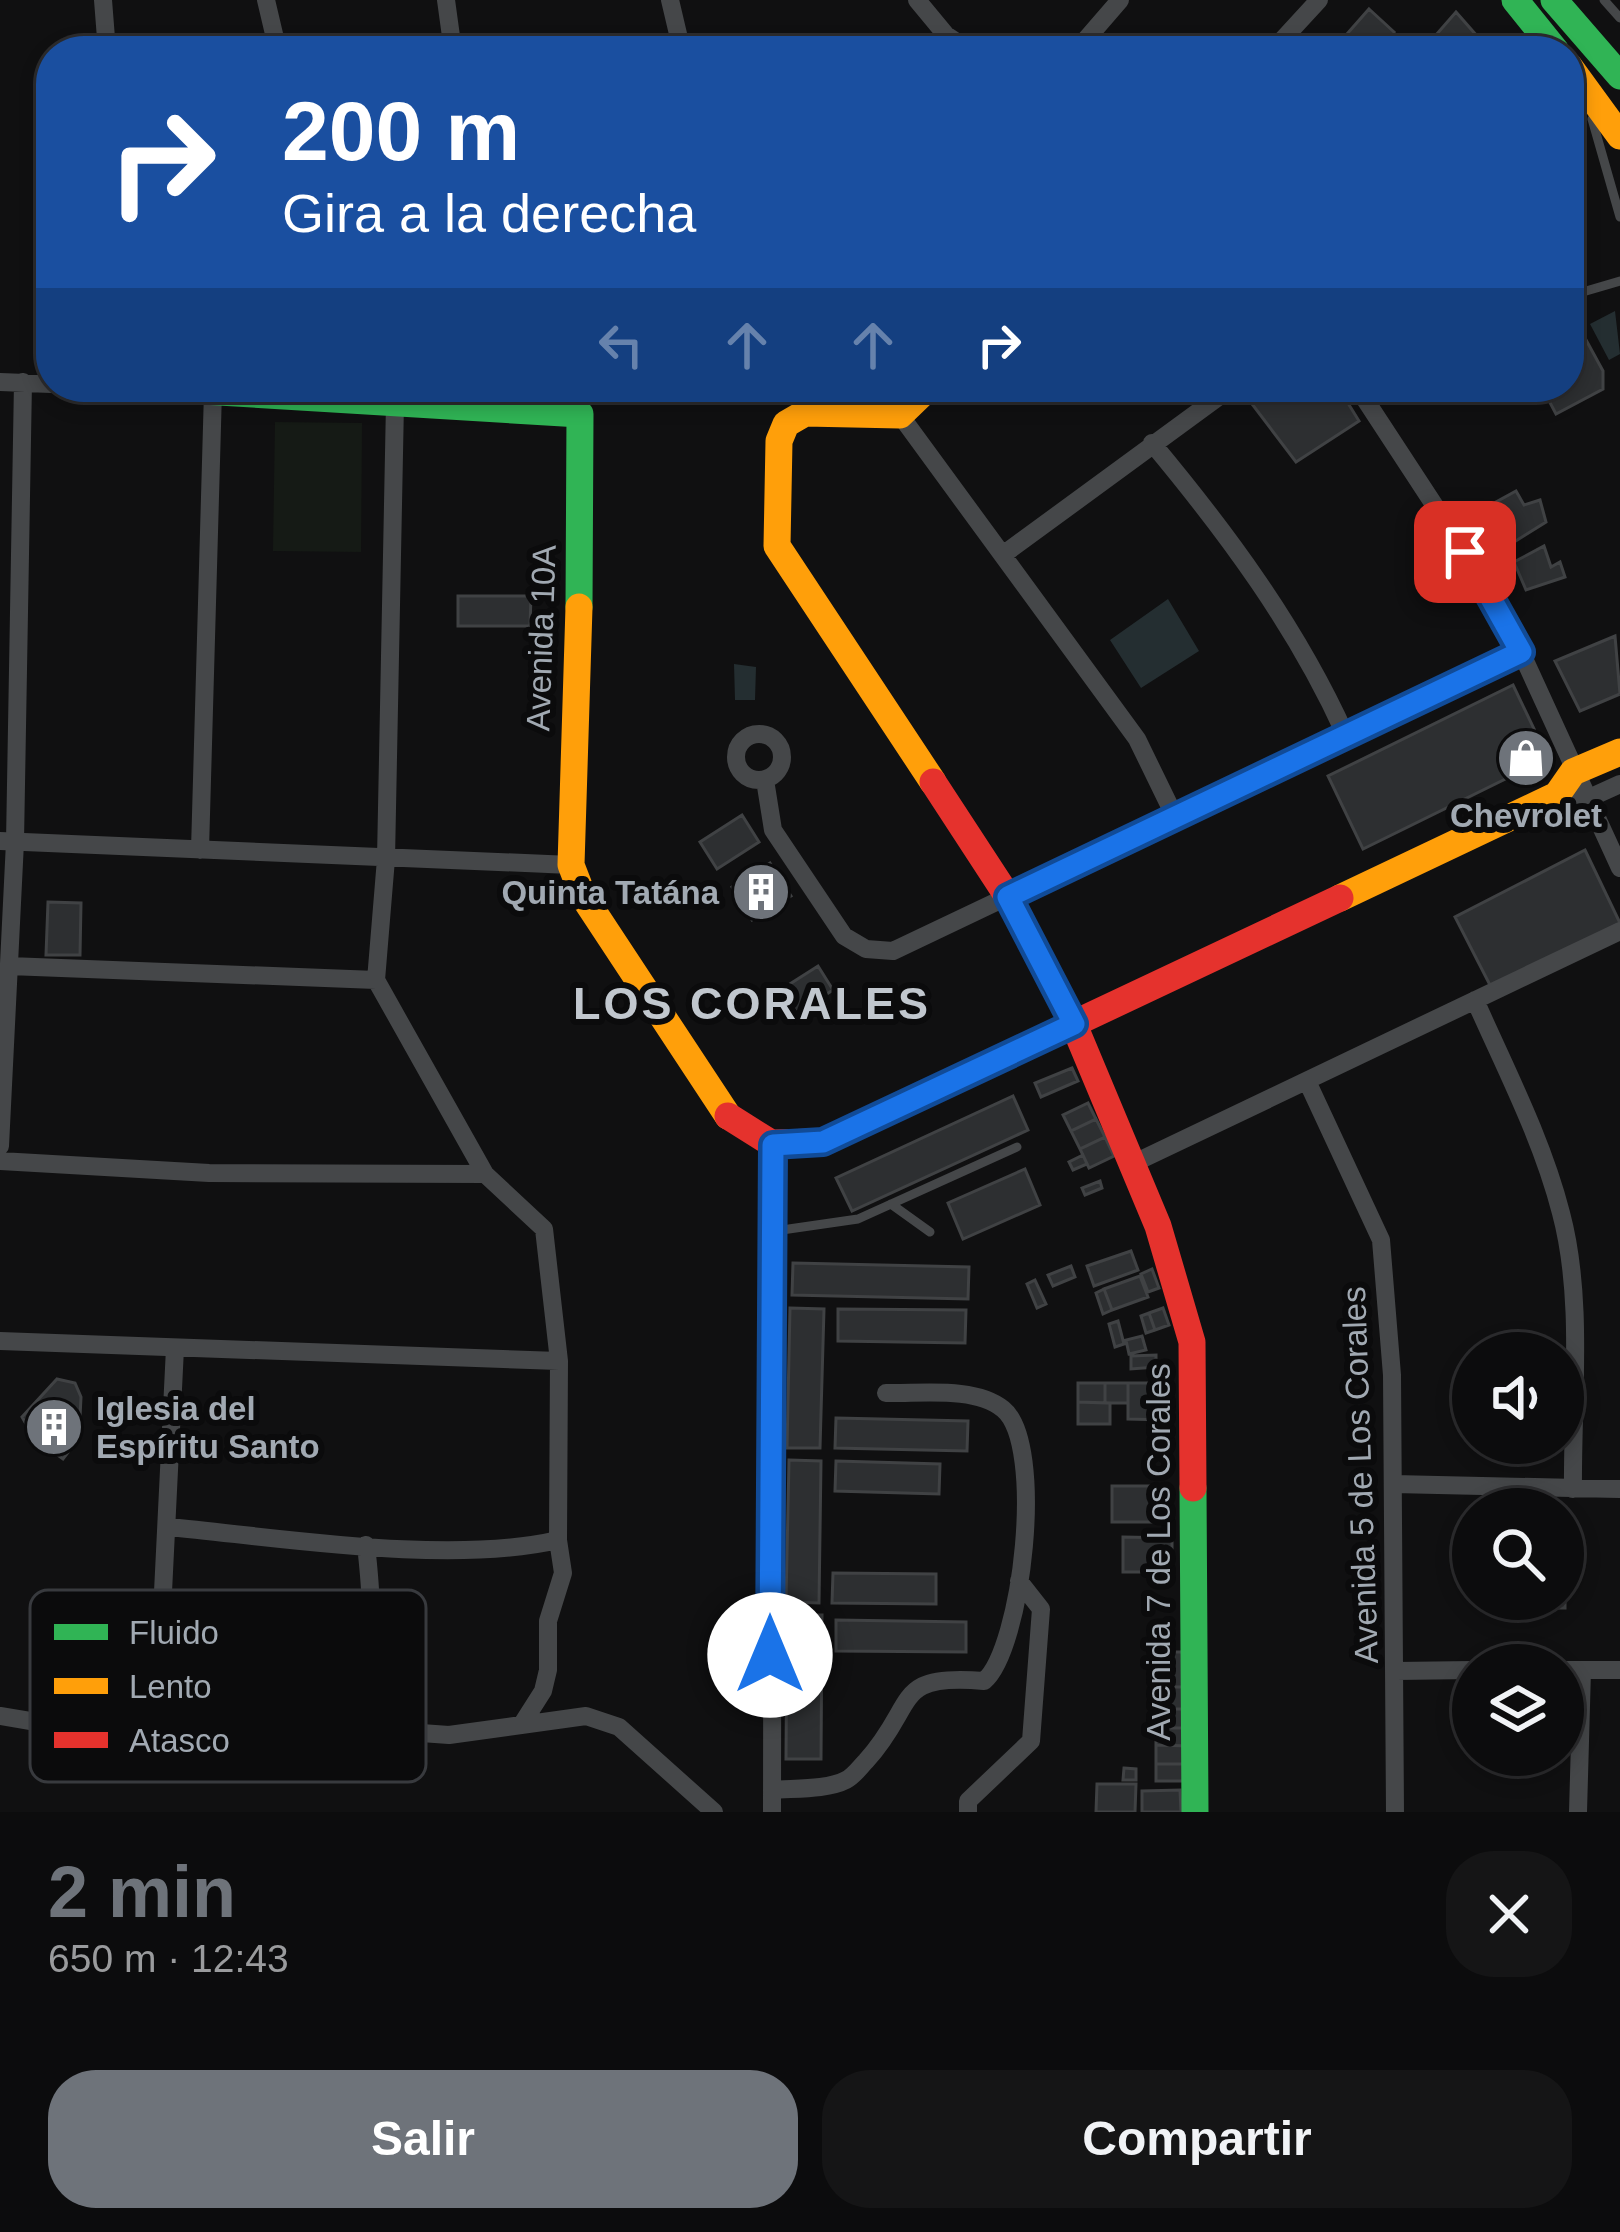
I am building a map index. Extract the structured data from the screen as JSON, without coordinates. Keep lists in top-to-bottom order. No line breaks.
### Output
{"streets":{"street":["Avenida 10A","Avenida 5 de Los Corales","Avenida 7 de Los Corales"]},"districts":["LOS CORALES"],"places":{"shop":["Chevrolet"],"building":["Quinta Tatána","Iglesia del Espíritu Santo"]},"legend":["Fluido","Lento","Atasco"],"page":{"turn":["200 m","Gira a la derecha"],"heading":["2 min","650 m · 12:43"],"buttons":["Salir","Compartir"]}}
